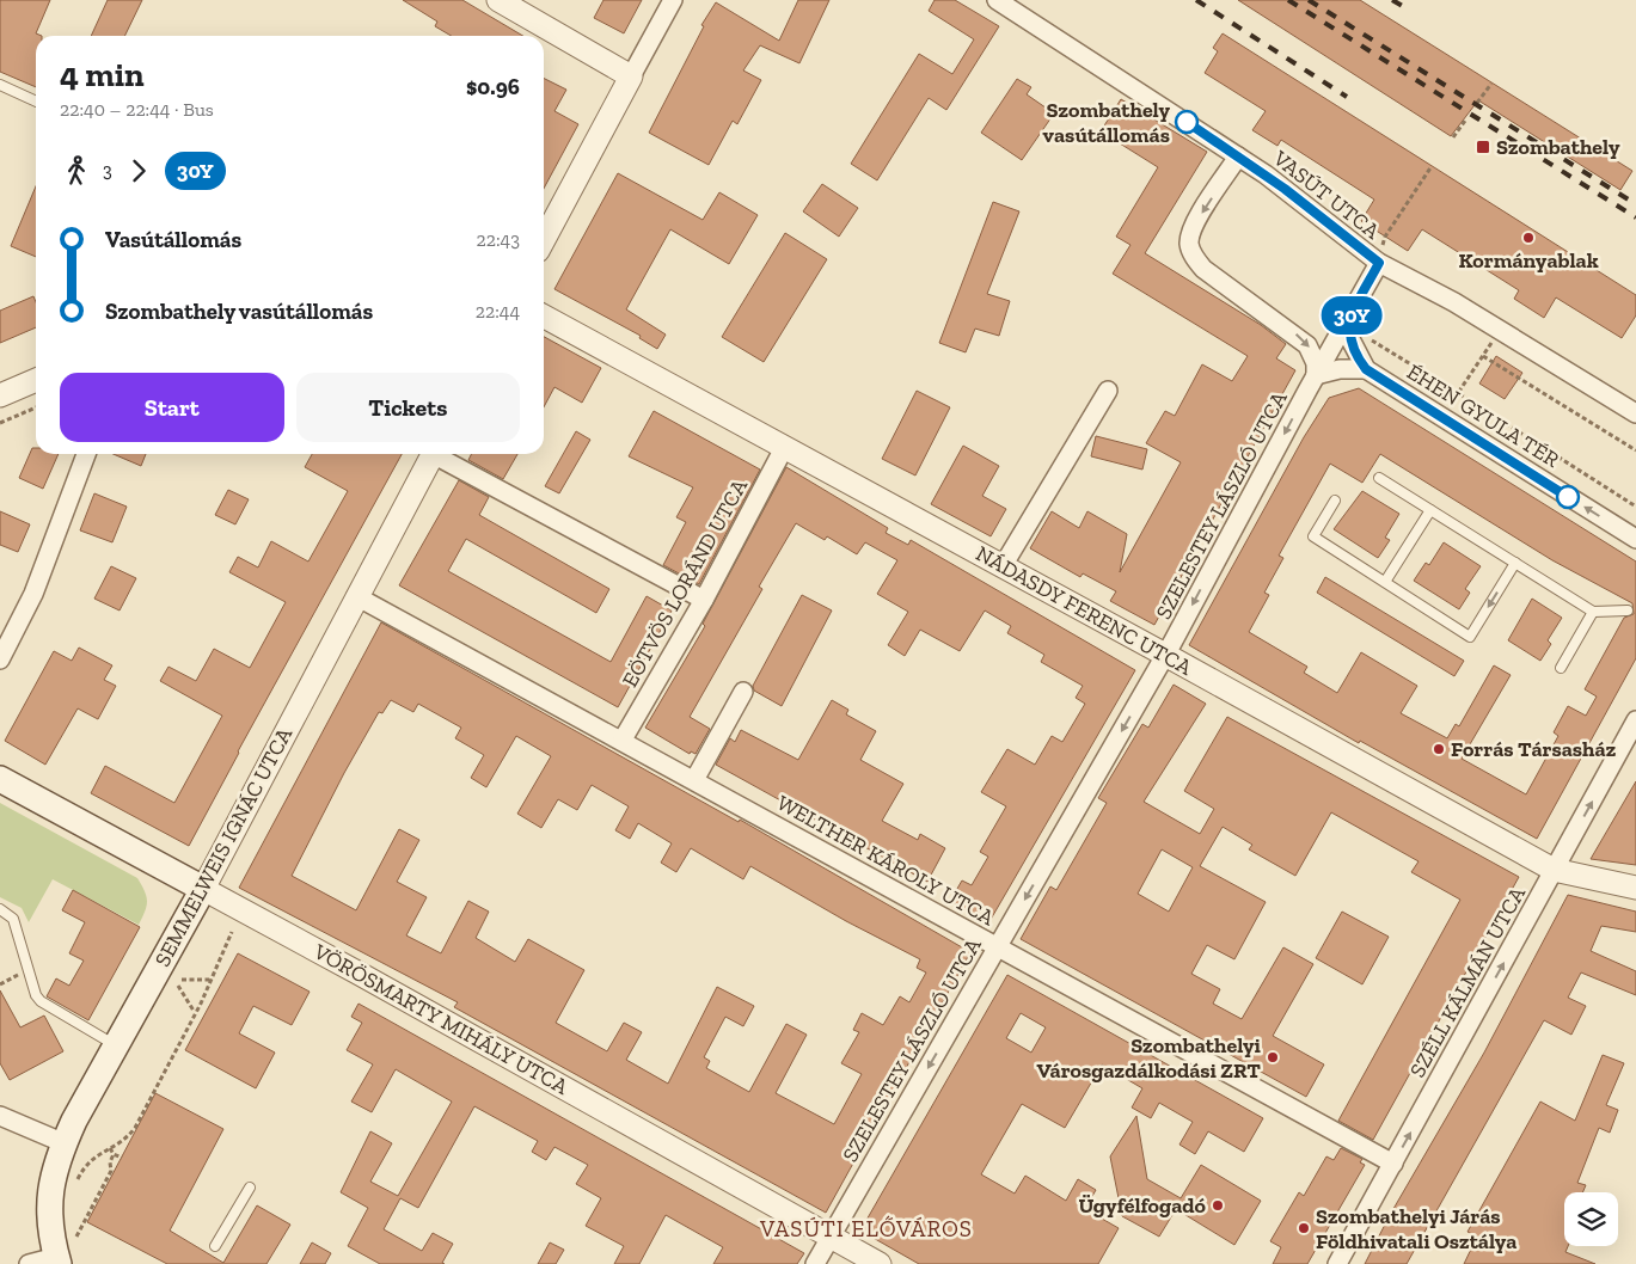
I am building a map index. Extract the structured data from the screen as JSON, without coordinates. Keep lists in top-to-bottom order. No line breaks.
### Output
{"streets":{"main road":["SEMMELWEIS IGNÁC UTCA","VÖRÖSMARTY MIHÁLY UTCA"],"street":["VASÚT UTCA","ÉHEN GYULA TÉR","SZELESTEY LÁSZLÓ UTCA","EÖTVÖS LORÁND UTCA","NÁDASDY FERENC UTCA","WELTHER KÁROLY UTCA","SZÉLL KÁLMÁN UTCA"]},"crossings":[["VASÚT UTCA","SZELESTEY LÁSZLÓ UTCA"],["SZELESTEY LÁSZLÓ UTCA","NÁDASDY FERENC UTCA"],["SZELESTEY LÁSZLÓ UTCA","WELTHER KÁROLY UTCA"],["SZELESTEY LÁSZLÓ UTCA","VÖRÖSMARTY MIHÁLY UTCA"],["EÖTVÖS LORÁND UTCA","NÁDASDY FERENC UTCA"],["EÖTVÖS LORÁND UTCA","WELTHER KÁROLY UTCA"],["NÁDASDY FERENC UTCA","SZÉLL KÁLMÁN UTCA"],["SEMMELWEIS IGNÁC UTCA","WELTHER KÁROLY UTCA"],["SEMMELWEIS IGNÁC UTCA","VÖRÖSMARTY MIHÁLY UTCA"],["WELTHER KÁROLY UTCA","SZÉLL KÁLMÁN UTCA"]],"one_way":["ÉHEN GYULA TÉR","SZELESTEY LÁSZLÓ UTCA","SZÉLL KÁLMÁN UTCA"],"districts":["VASÚTI ELŐVÁROS"],"places":{"other":["Szombathely vasútállomás","Kormányablak","Forrás Társasház","Szombathelyi Városgazdálkodási ZRT","Ügyfélfogadó","Szombathelyi Járás Földhivatali Osztálya"],"transit":["Szombathely"]},"lines":["bus line 30Y"],"page":{"on_map":"30Y","heading":["4 min","22:40 – 22:44 · Bus","$0.96"],"legs":["3","30Y"],"list":[{"name":"Vasútállomás","value":"22:43"},{"name":"Szombathely vasútállomás","value":"22:44"}],"buttons":["Start","Tickets"]}}
